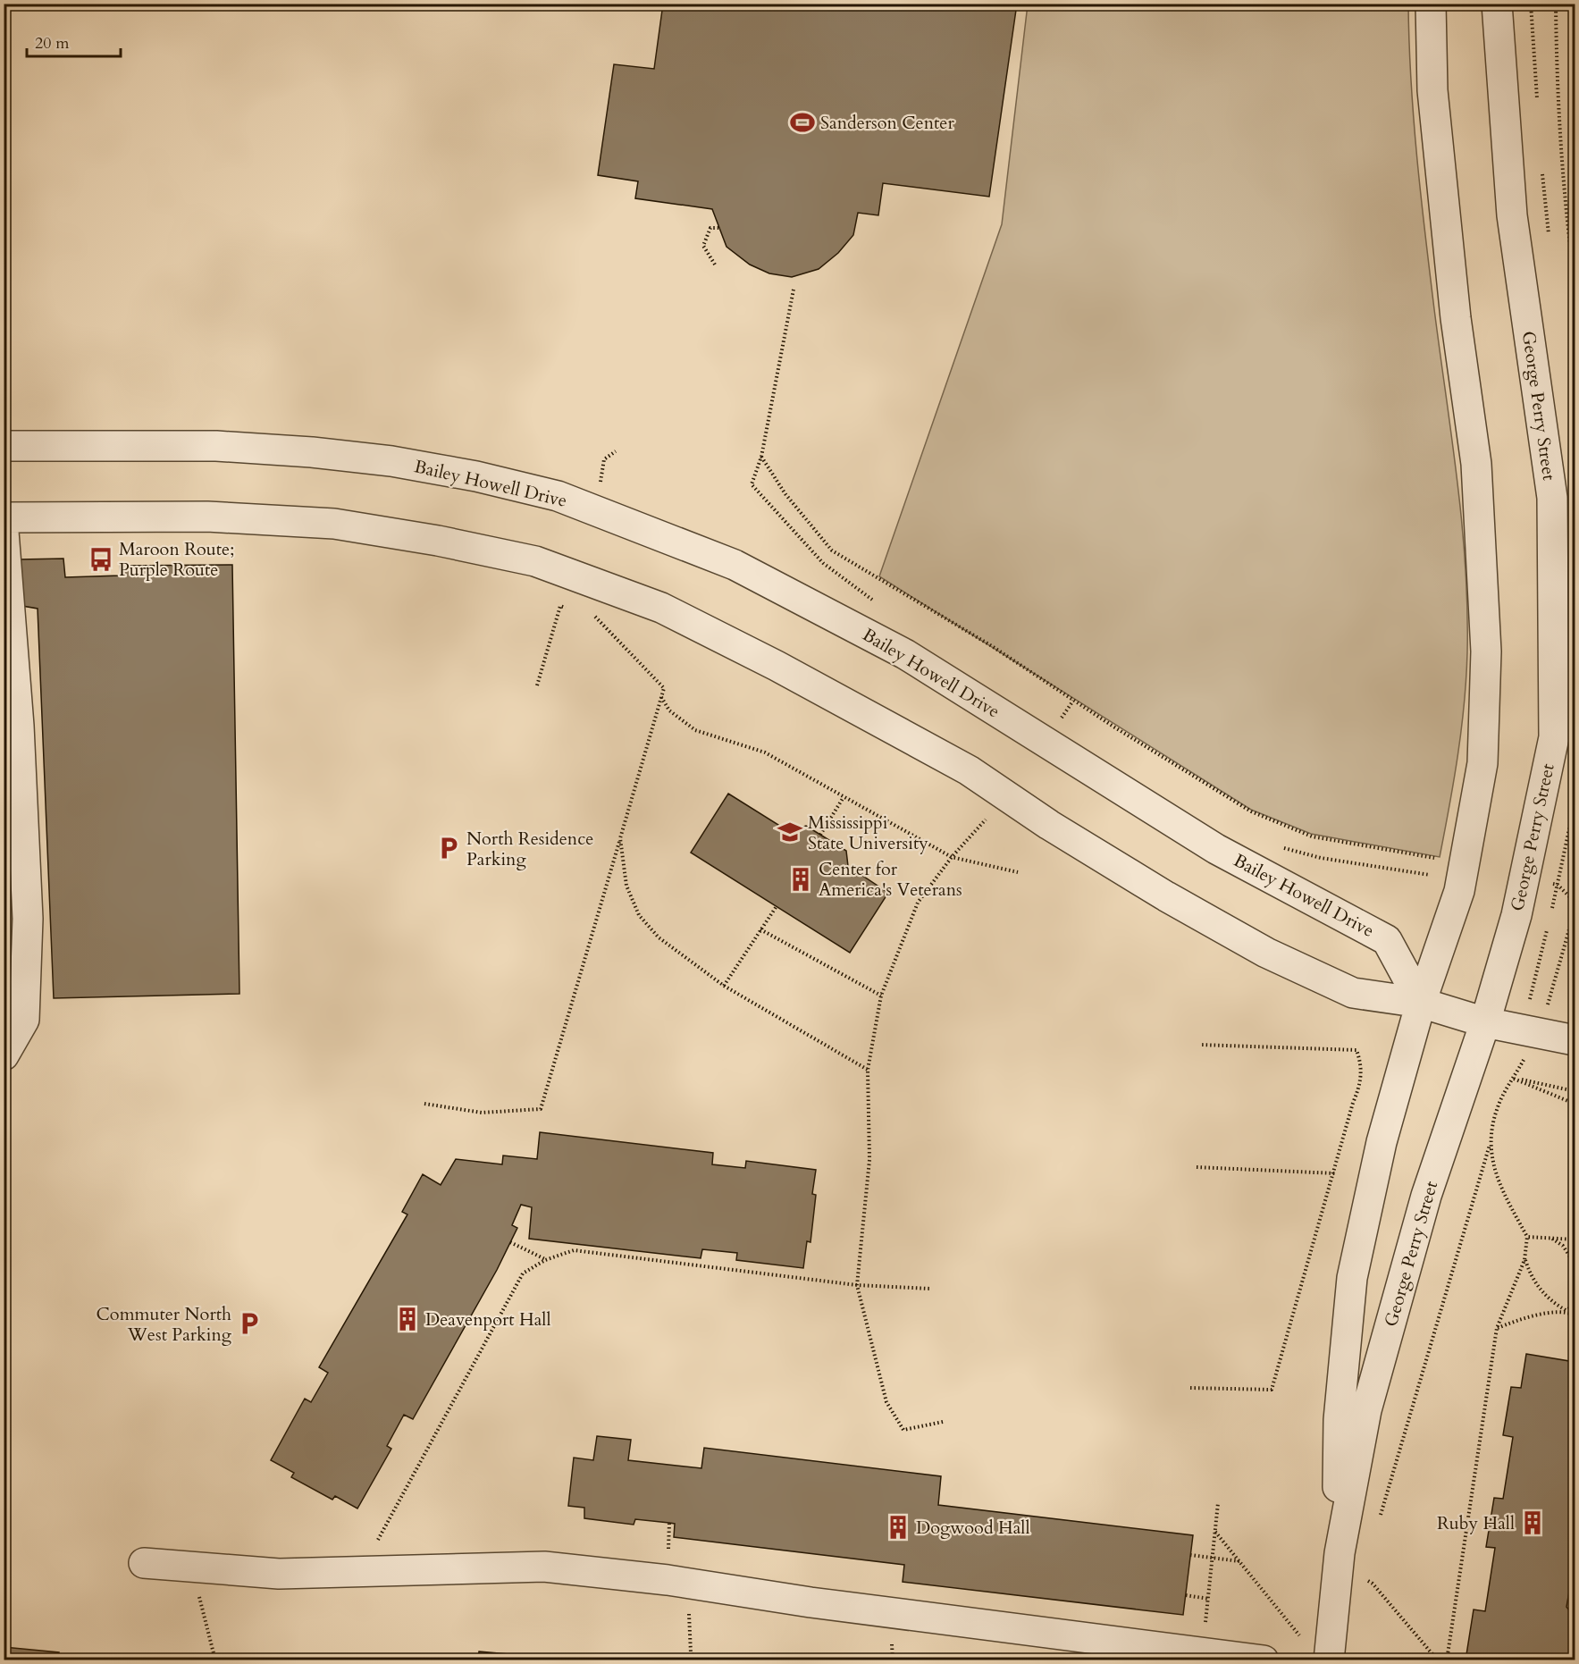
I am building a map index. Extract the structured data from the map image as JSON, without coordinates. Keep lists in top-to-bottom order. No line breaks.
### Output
{"streets":{"street":["George Perry Street","Bailey Howell Drive"]},"crossings":[["George Perry Street","Bailey Howell Drive"]],"places":{"sports":["Sanderson Center"],"bus stop":["Maroon Route; Purple Route"],"school or university":["Mississippi State University"],"parking":["North Residence Parking","Commuter North West Parking"],"building":["Center for America's Veterans","Deavenport Hall","Ruby Hall","Dogwood Hall"]},"scale_bar":"20 m"}
